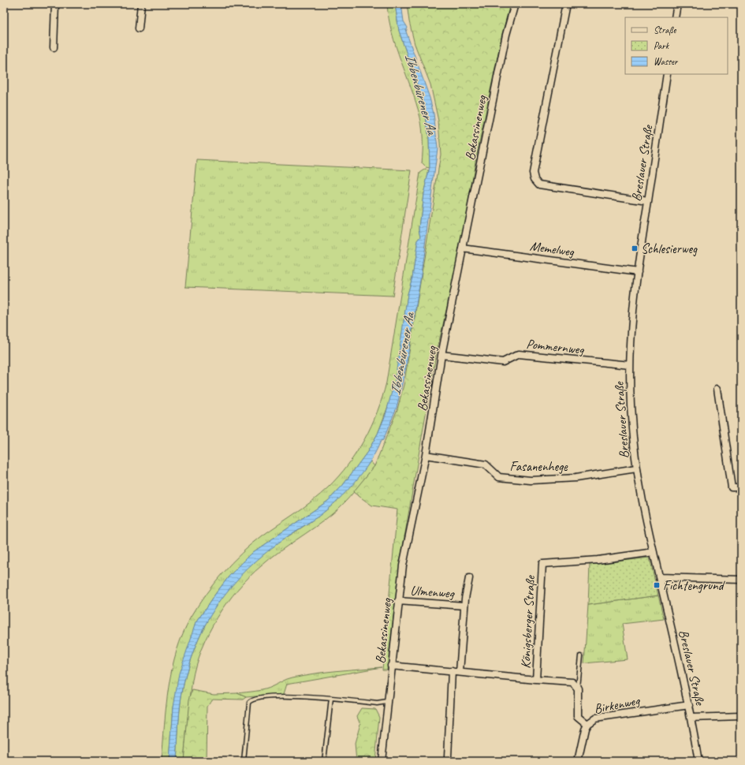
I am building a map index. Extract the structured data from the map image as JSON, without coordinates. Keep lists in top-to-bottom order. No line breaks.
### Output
{"streets":{"street":["Bekassinenweg","Breslauer Straße","Memelweg","Pommernweg","Fasanenhege","Ulmenweg","Königsberger Straße","Birkenweg"]},"crossings":[["Bekassinenweg","Memelweg"],["Bekassinenweg","Pommernweg"],["Bekassinenweg","Fasanenhege"],["Bekassinenweg","Ulmenweg"],["Bekassinenweg","Königsberger Straße"],["Breslauer Straße","Memelweg"],["Breslauer Straße","Pommernweg"],["Breslauer Straße","Fasanenhege"],["Breslauer Straße","Königsberger Straße"],["Breslauer Straße","Birkenweg"],["Ulmenweg","Königsberger Straße"]],"water":["Ibbenbürener Aa"],"places":{"transit":["Schlesierweg","Fichtengrund"]},"legend":["Straße","Park","Wasser"]}
